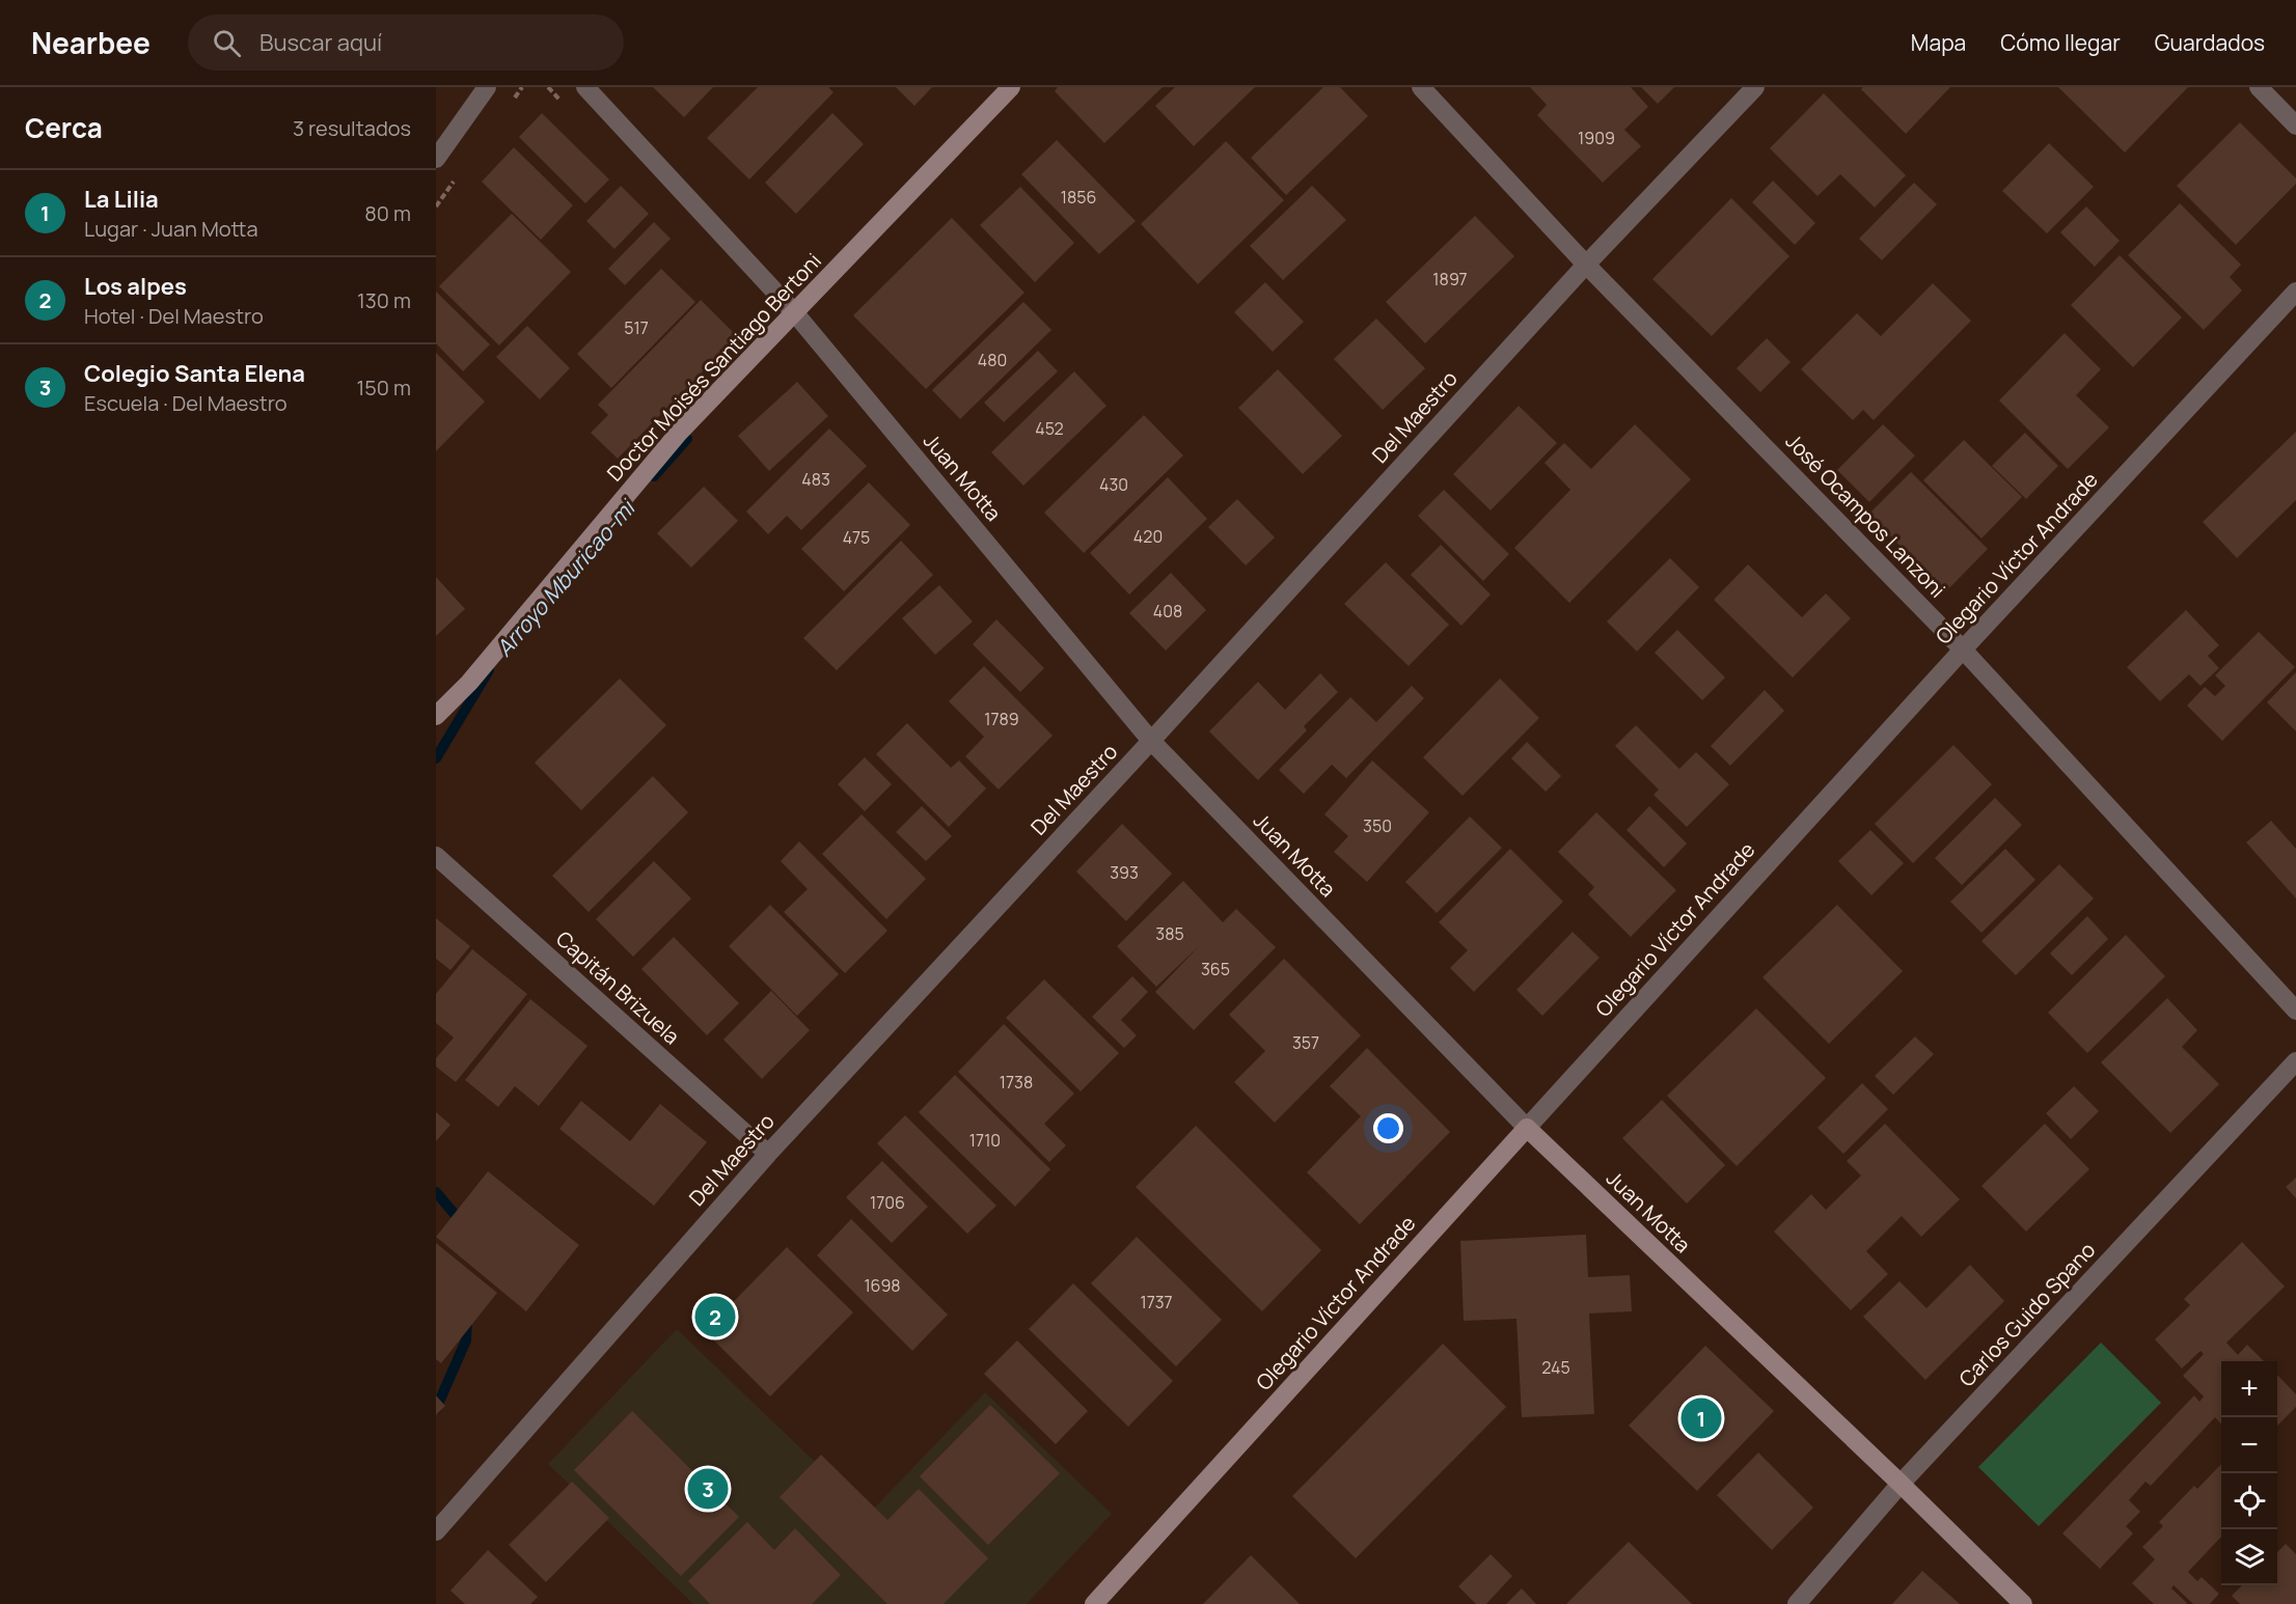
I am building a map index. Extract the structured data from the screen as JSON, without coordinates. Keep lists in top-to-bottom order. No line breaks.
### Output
{"streets":{"street":["Doctor Moisés Santiago Bertoni","Del Maestro","Juan Motta","José Ocampos Lanzoni","Olegario Víctor Andrade","Capitán Brizuela","Carlos Guido Spano"]},"crossings":[["Doctor Moisés Santiago Bertoni","Juan Motta"],["Del Maestro","Juan Motta"],["Del Maestro","José Ocampos Lanzoni"],["Del Maestro","Capitán Brizuela"],["Juan Motta","Olegario Víctor Andrade"],["Juan Motta","Carlos Guido Spano"],["José Ocampos Lanzoni","Olegario Víctor Andrade"]],"water":["Arroyo Mburicao-mi"],"house_numbers":["1909","1856","1897","517","480","452","483","430","420","475","408","1789","350","393","385","365","357","1738","1710","1706","1698","1737","245"],"page":{"header":"Nearbee","search":"Buscar aquí","nav":["Mapa","Cómo llegar","Guardados"],"heading":["Cerca","3 resultados"],"list":[{"mark":"1","name":"La Lilia","note":"Lugar · Juan Motta","value":"80 m"},{"mark":"2","name":"Los alpes","note":"Hotel · Del Maestro","value":"130 m"},{"mark":"3","name":"Colegio Santa Elena","note":"Escuela · Del Maestro","value":"150 m"}],"pins":["2","1","3"],"map_buttons":["+","−"]}}
